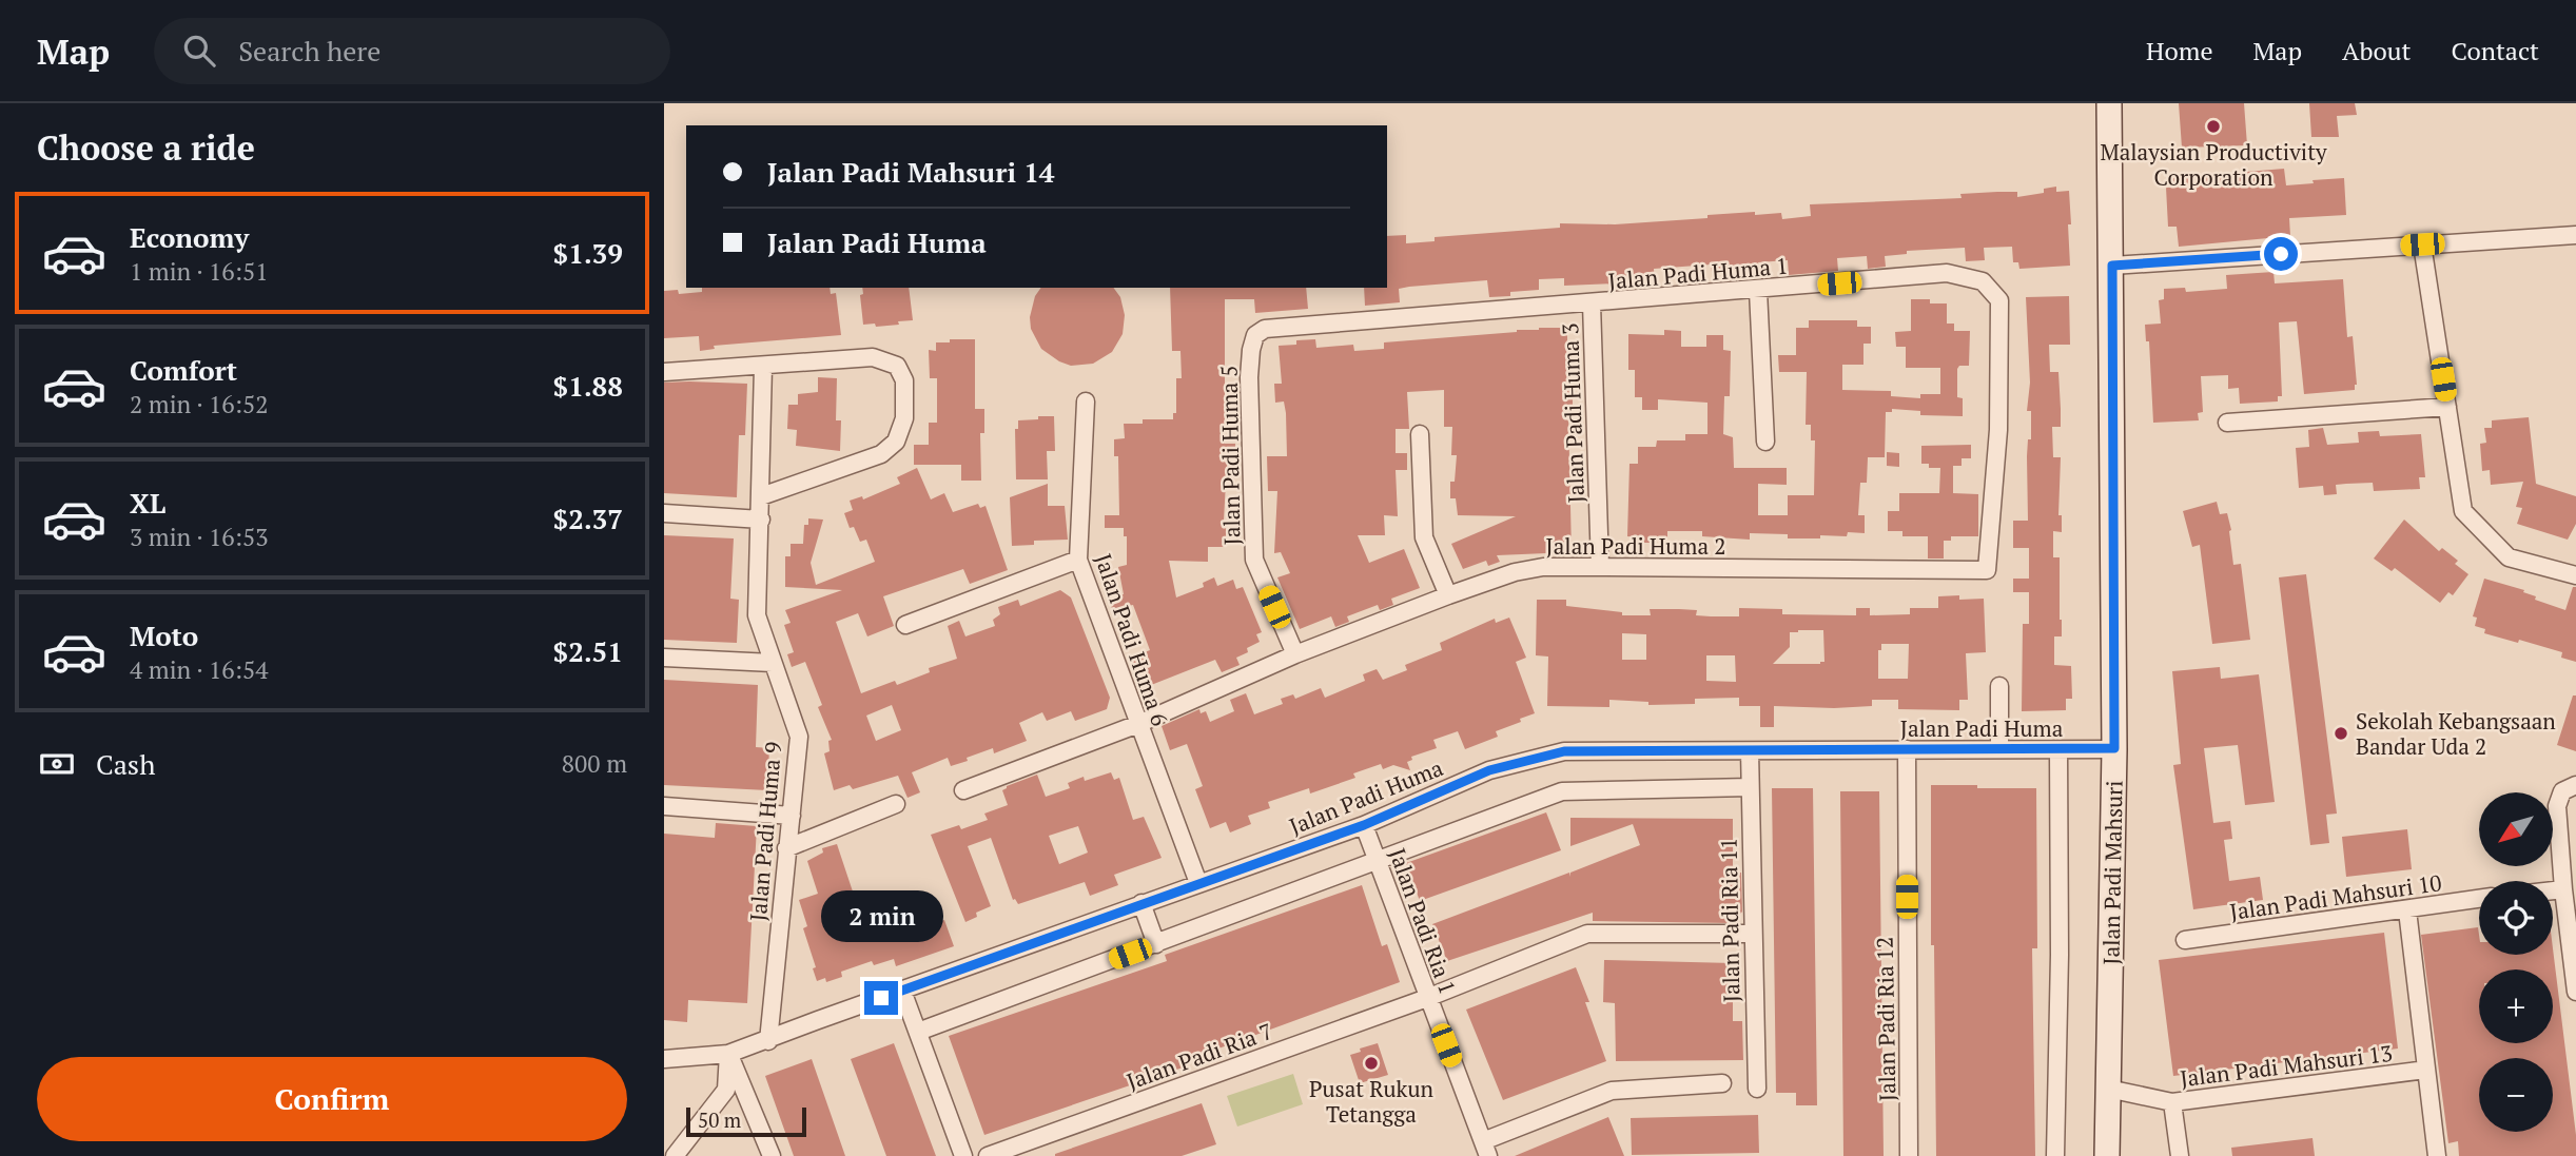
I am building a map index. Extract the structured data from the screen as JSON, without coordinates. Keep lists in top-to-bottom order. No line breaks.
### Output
{"streets":{"main road":["Jalan Padi Mahsuri"],"street":["Jalan Padi Huma 1","Jalan Padi Huma 3","Jalan Padi Huma 5","Jalan Padi Huma 2","Jalan Padi Huma 6","Jalan Padi Huma","Jalan Padi Huma 9","Jalan Padi Mahsuri 10","Jalan Padi Ria 11","Jalan Padi Ria 1","Jalan Padi Ria 12","Jalan Padi Ria 7","Jalan Padi Mahsuri 13"]},"crossings":[["Jalan Padi Huma 1","Jalan Padi Huma 3"],["Jalan Padi Huma 1","Jalan Padi Huma 5"],["Jalan Padi Huma 1","Jalan Padi Huma 2"],["Jalan Padi Huma 3","Jalan Padi Huma 2"],["Jalan Padi Huma 5","Jalan Padi Huma 2"],["Jalan Padi Huma 2","Jalan Padi Huma 6"],["Jalan Padi Huma 6","Jalan Padi Huma"],["Jalan Padi Huma","Jalan Padi Huma 9"],["Jalan Padi Huma","Jalan Padi Mahsuri"],["Jalan Padi Huma","Jalan Padi Ria 11"],["Jalan Padi Huma","Jalan Padi Ria 1"],["Jalan Padi Huma","Jalan Padi Ria 12"],["Jalan Padi Mahsuri","Jalan Padi Mahsuri 13"],["Jalan Padi Ria 11","Jalan Padi Ria 7"],["Jalan Padi Ria 1","Jalan Padi Ria 7"]],"places":["Malaysian Productivity Corporation","Sekolah Kebangsaan Bandar Uda 2","Pusat Rukun Tetangga"],"scale_bar":"50 m","north":"bottom left","page":{"header":"Map","search":"Search here","nav":["Home","Map","About","Contact"],"heading":"Choose a ride","banner":["Jalan Padi Mahsuri 14","Jalan Padi Huma"],"list":[{"name":"Economy","note":"1 min · 16:51","value":"$1.39"},{"name":"Comfort","note":"2 min · 16:52","value":"$1.88"},{"name":"XL","note":"3 min · 16:53","value":"$2.37"},{"name":"Moto","note":"4 min · 16:54","value":"$2.51"}],"pay":["Cash","800 m"],"map_buttons":["+","−"],"bubble":"2 min","buttons":"Confirm","scale":"50 m"}}
